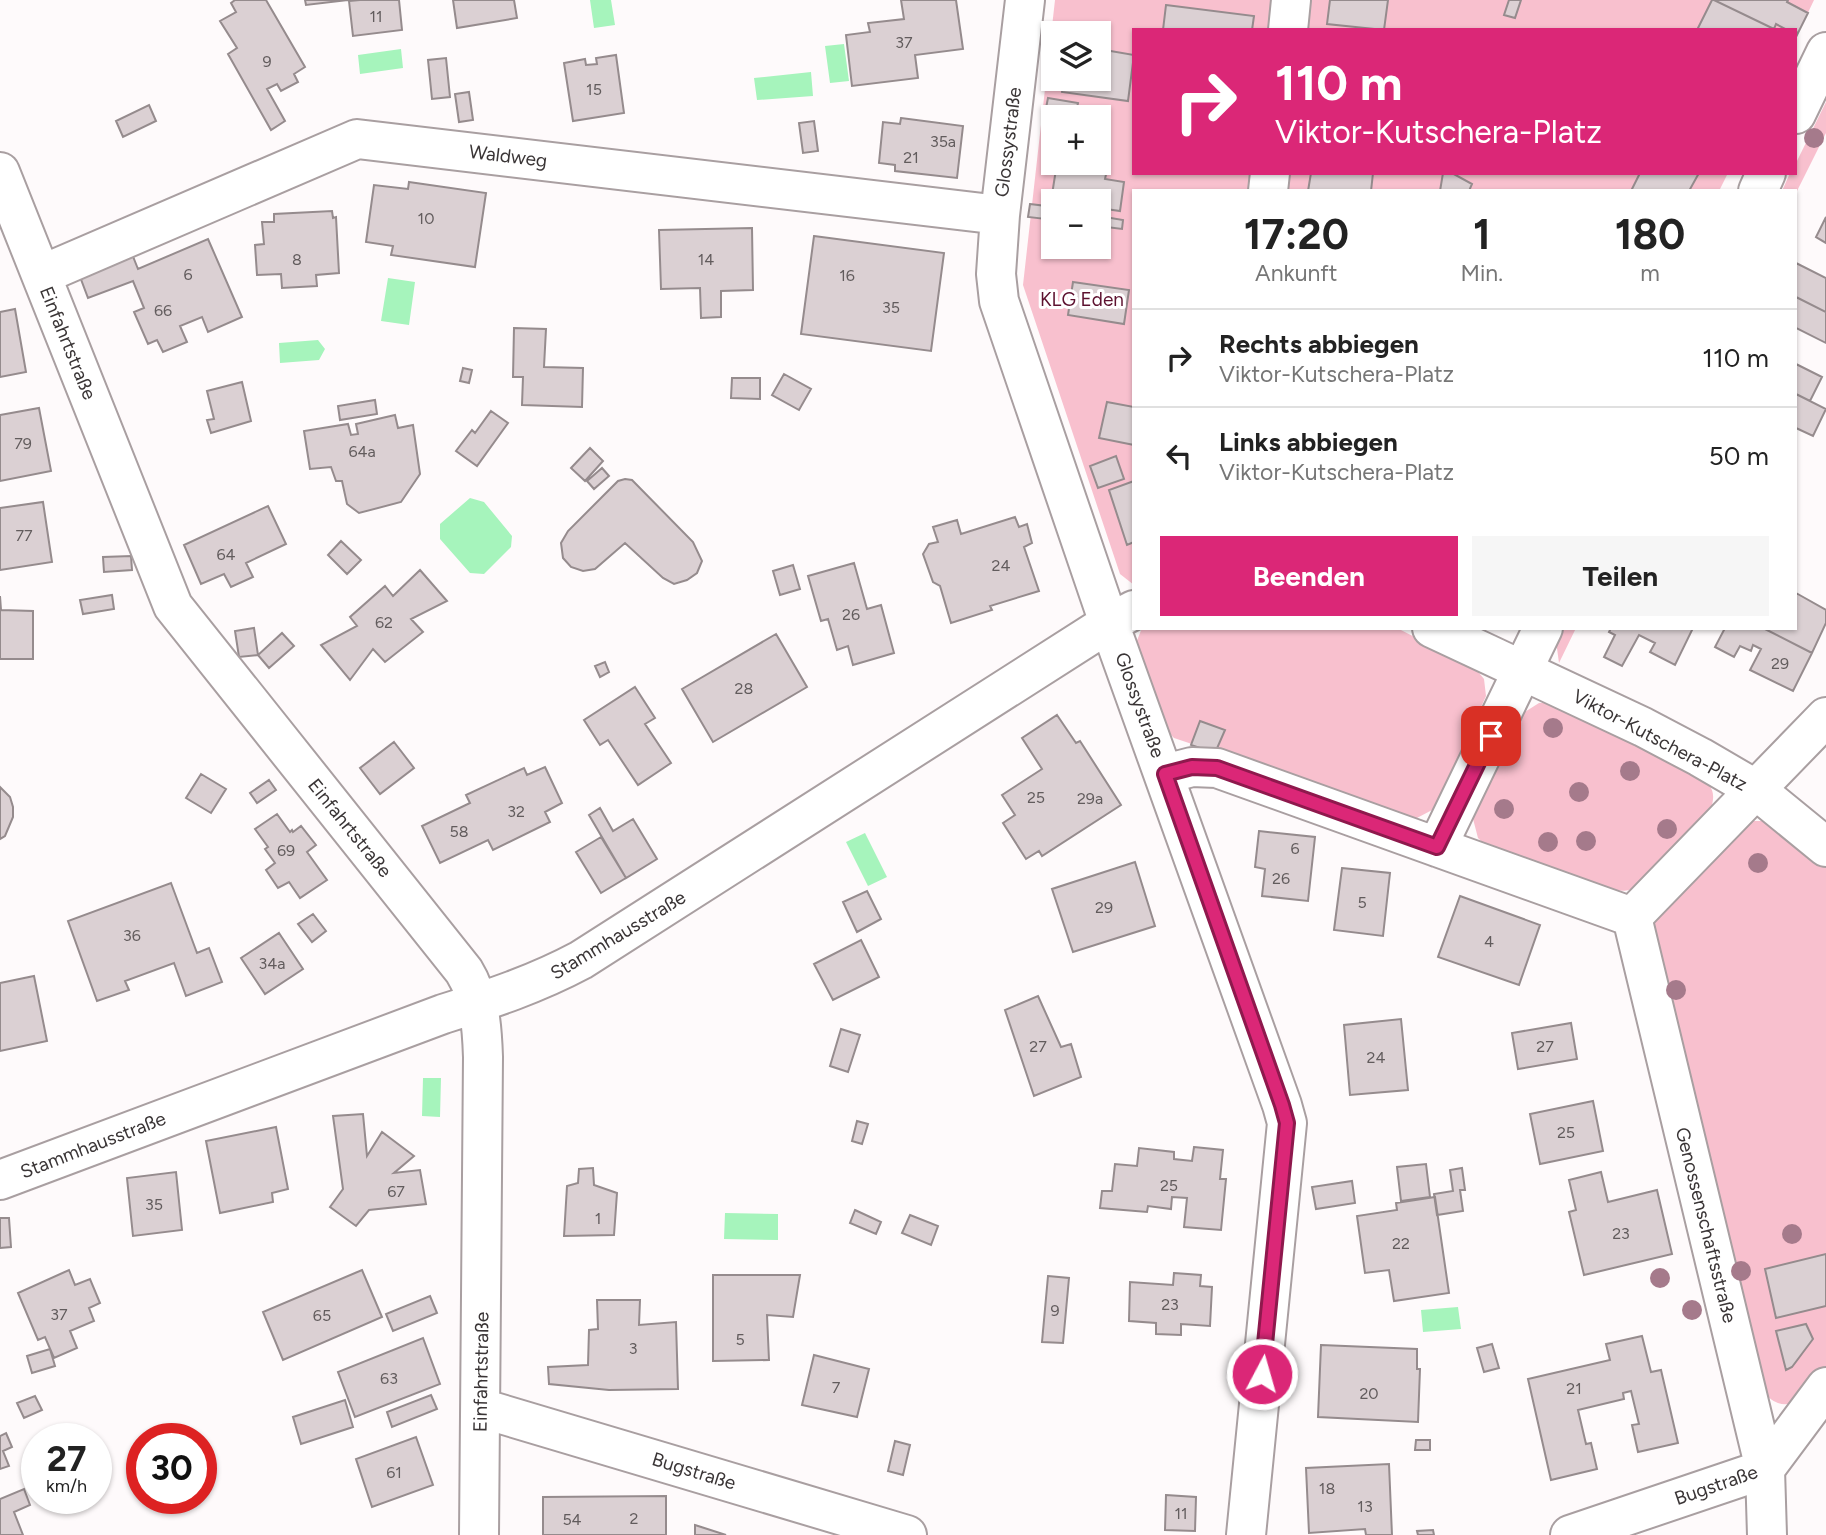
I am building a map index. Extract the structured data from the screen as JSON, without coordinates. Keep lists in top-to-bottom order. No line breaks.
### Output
{"streets":{"street":["Glossystraße","Waldweg","Einfahrtstraße","Viktor-Kutschera-Platz","Stammhausstraße","Genossenschaftsstraße","Bugstraße"]},"crossings":[["Glossystraße","Waldweg"],["Glossystraße","Stammhausstraße"],["Waldweg","Einfahrtstraße"],["Einfahrtstraße","Stammhausstraße"],["Einfahrtstraße","Bugstraße"],["Viktor-Kutschera-Platz","Genossenschaftsstraße"],["Genossenschaftsstraße","Bugstraße"]],"parks":["KLG Eden"],"house_numbers":["11","37","9","15","35a","21","10","8","14","6","16","35","66","79","64a","77","64","24","26","62","29","28","25","29a","32","58","6","69","26","5","29","36","4","34a","27","27","24","25","25","67","35","1","23","22","23","9","37","65","5","3","63","7","21","20","61","18","13","11","2","54"],"page":{"map_buttons":["+","−"],"turn":["110 m","Viktor-Kutschera-Platz"],"eta":["17:20","Ankunft","1","Min.","180","m"],"list":[{"name":"Rechts abbiegen","note":"Viktor-Kutschera-Platz","value":"110 m"},{"name":"Links abbiegen","note":"Viktor-Kutschera-Platz","value":"50 m"}],"buttons":["Beenden","Teilen"],"speed":"27 km/h","limit":"30"}}
